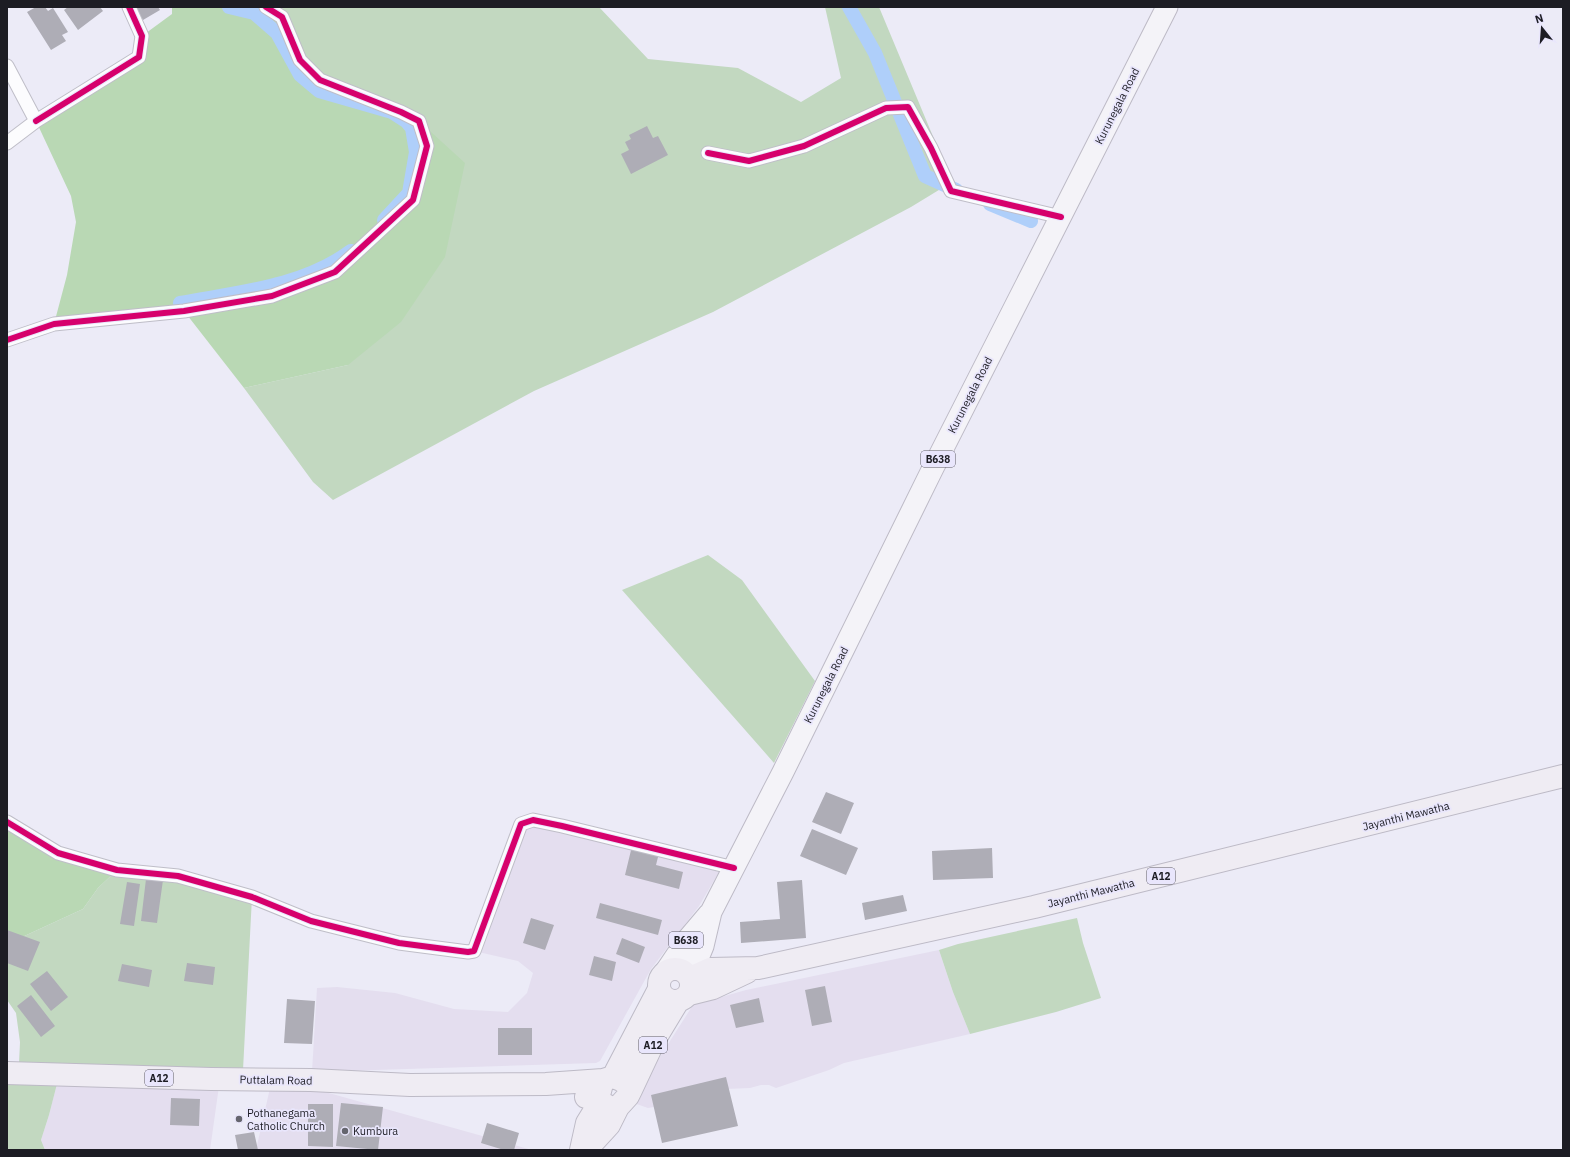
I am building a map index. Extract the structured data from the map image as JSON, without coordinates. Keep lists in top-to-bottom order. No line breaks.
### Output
{"streets":{"highway":["Jayanthi Mawatha","A12","Puttalam Road"],"main road":["Kurunegala Road","B638"]},"crossings":[["Kurunegala Road","Jayanthi Mawatha"],["Kurunegala Road","A12"],["Jayanthi Mawatha","A12"],["A12","Puttalam Road"]],"places":["Pothanegama Catholic Church","Kumbura"],"north":"top"}
